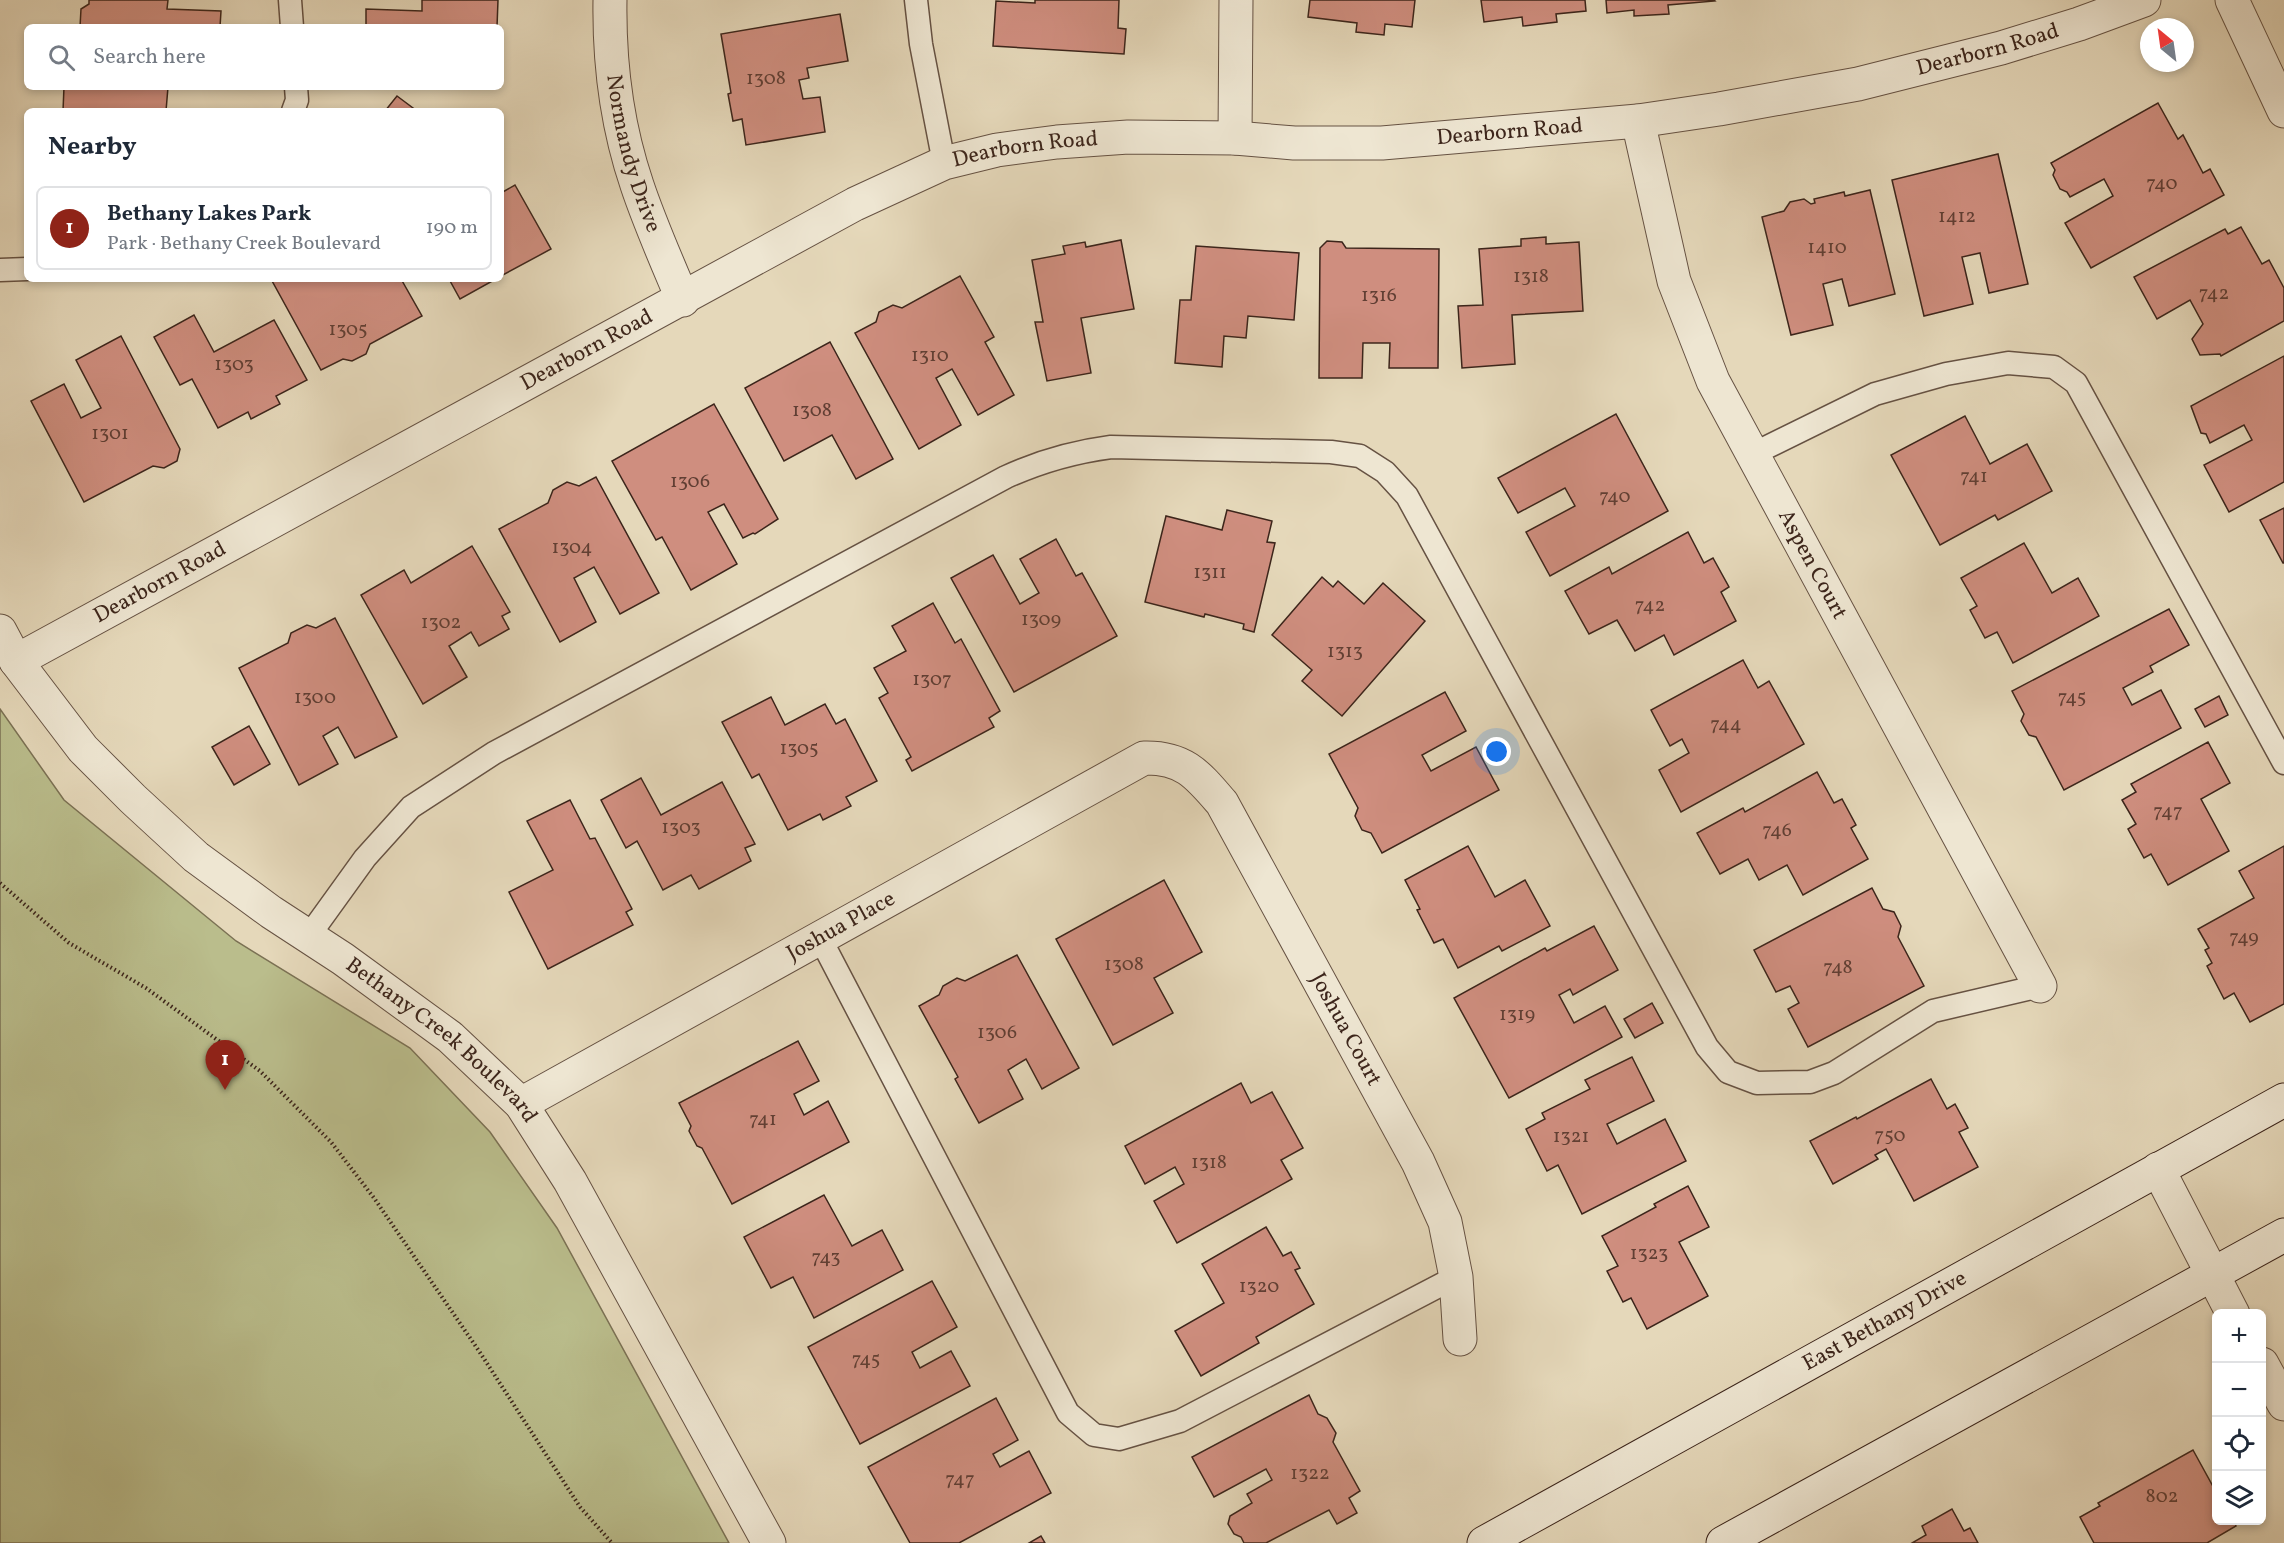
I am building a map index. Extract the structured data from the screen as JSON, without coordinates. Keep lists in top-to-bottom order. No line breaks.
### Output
{"streets":{"street":["Dearborn Road","Normandy Drive","Aspen Court","Joshua Place","Joshua Court","Bethany Creek Boulevard","East Bethany Drive"]},"crossings":[["Dearborn Road","Normandy Drive"],["Dearborn Road","Aspen Court"],["Dearborn Road","Bethany Creek Boulevard"],["Joshua Place","Joshua Court"],["Joshua Place","Bethany Creek Boulevard"]],"house_numbers":["1308","740","1412","1410","1318","742","1316","1305","1310","1303","1308","1301","741","1306","740","1304","1311","742","1309","1302","1313","1307","1300","745","744","1305","747","1303","746","749","1308","748","1319","1306","741","750","1321","1318","1323","743","1320","745","1322","747","802"],"north":"top left","page":{"search":"Search here","heading":"Nearby","list":[{"mark":"1","name":"Bethany Lakes Park","note":"Park · Bethany Creek Boulevard","value":"190 m"}],"pins":"1","map_buttons":["+","−"]}}
